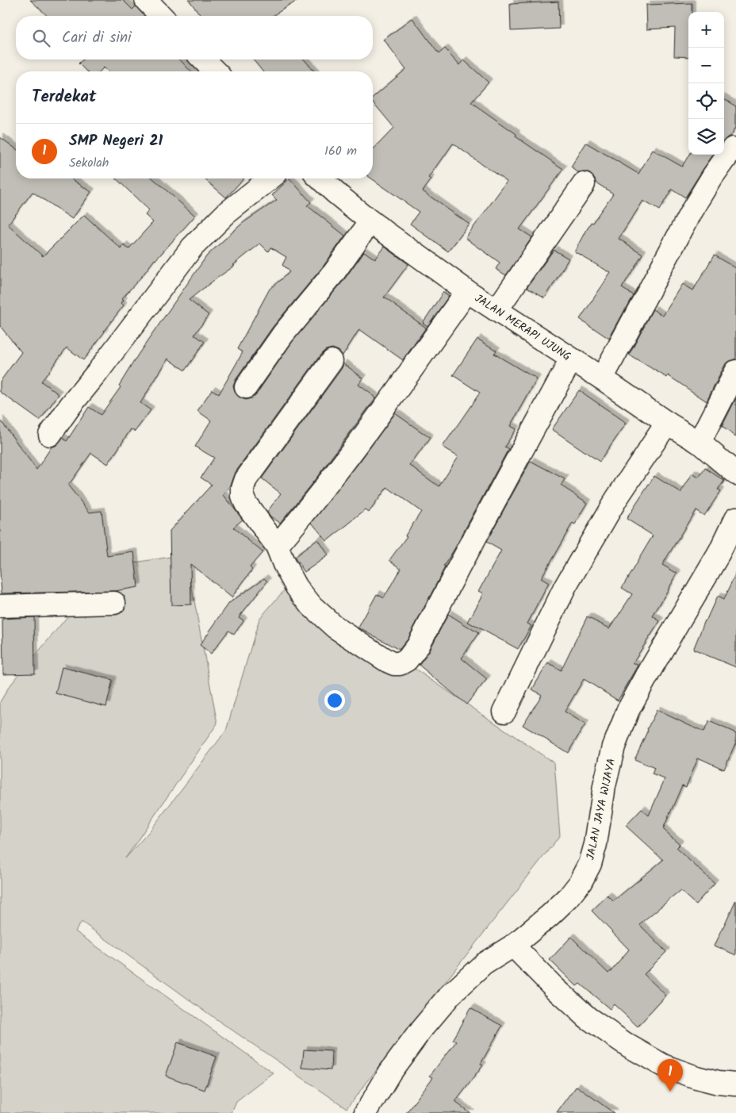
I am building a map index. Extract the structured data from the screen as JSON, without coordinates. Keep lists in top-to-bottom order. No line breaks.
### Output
{"streets":{"street":["JALAN MERAPI UJUNG","JALAN JAYA WIJAYA"]},"page":{"map_buttons":["+","−"],"search":"Cari di sini","heading":"Terdekat","list":[{"mark":"1","name":"SMP Negeri 21","note":"Sekolah","value":"160 m"}],"pins":"1"}}
